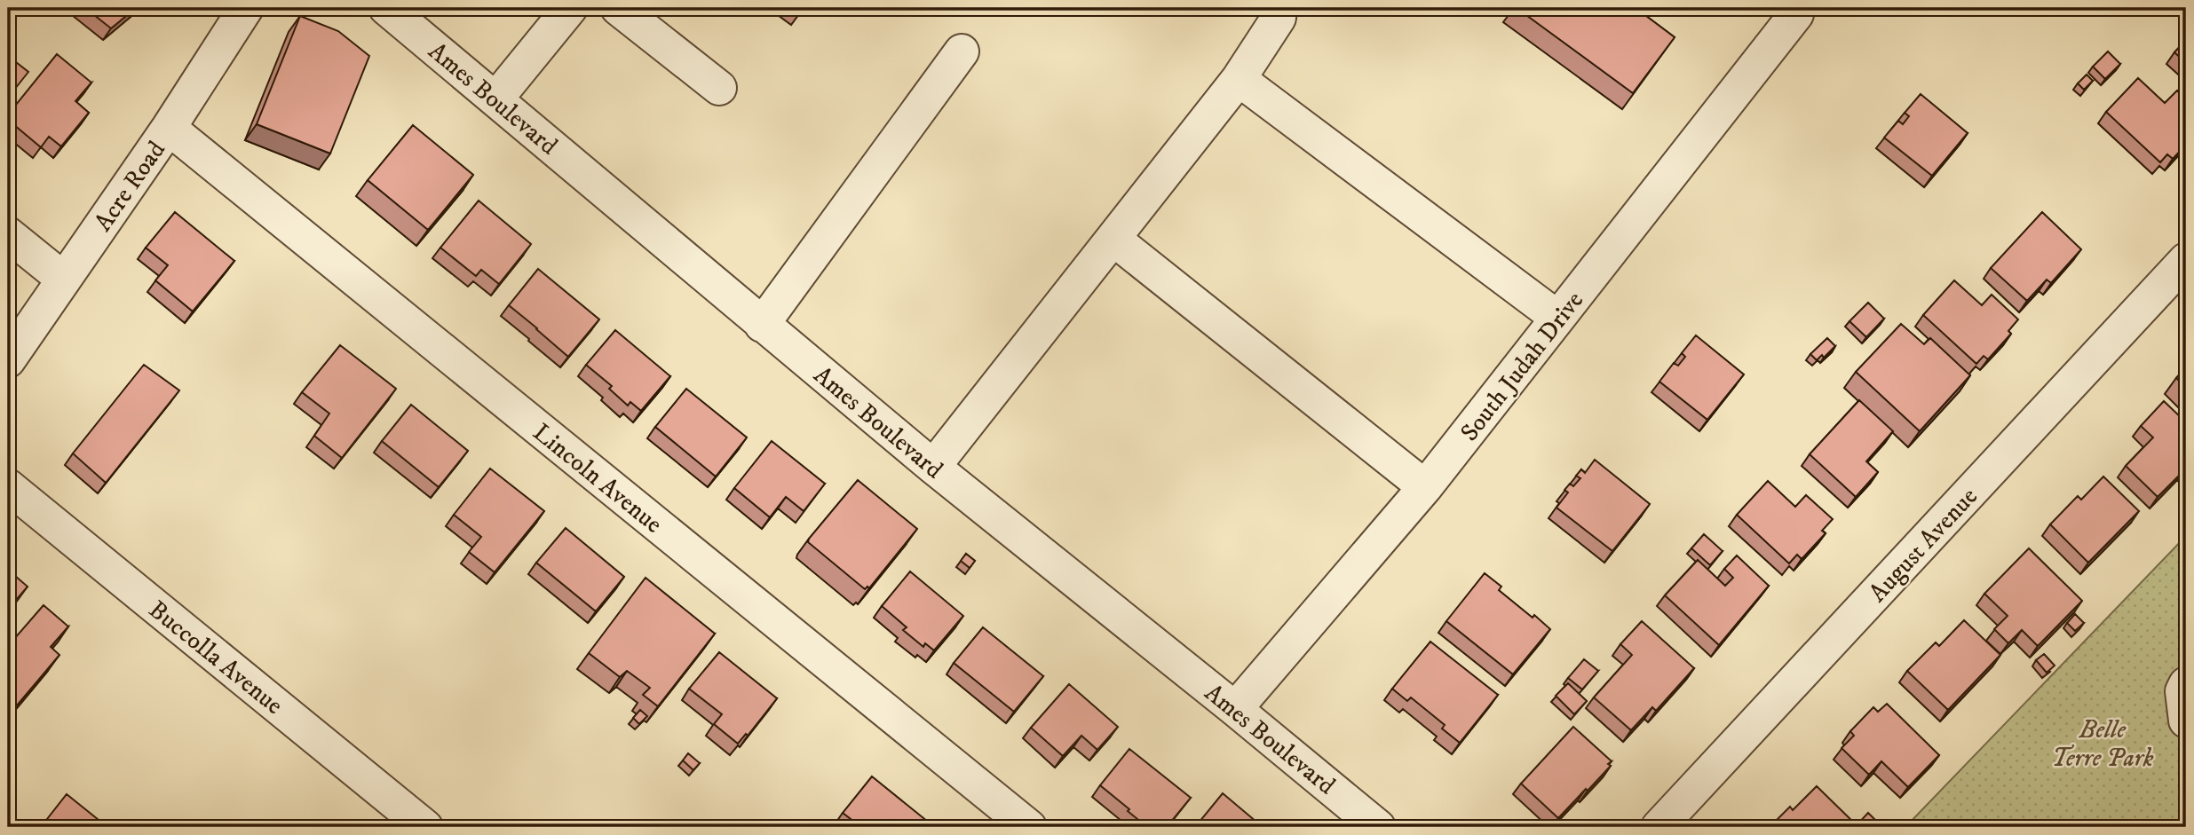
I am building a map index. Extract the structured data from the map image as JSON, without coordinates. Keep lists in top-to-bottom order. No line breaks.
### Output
{"streets":{"street":["Ames Boulevard","Acre Road","South Judah Drive","Lincoln Avenue","August Avenue","Buccolla Avenue"]},"crossings":[["Ames Boulevard","South Judah Drive"],["Acre Road","Lincoln Avenue"]],"parks":["Belle Terre Park"]}
